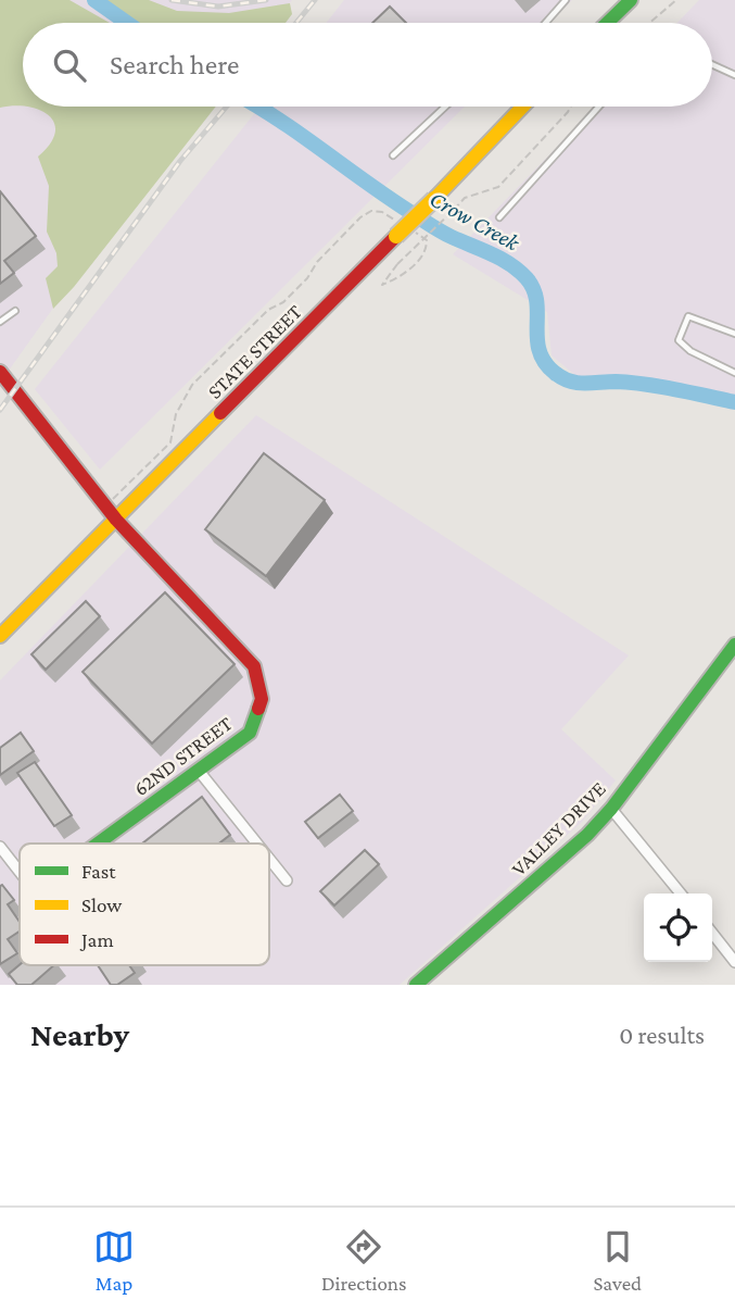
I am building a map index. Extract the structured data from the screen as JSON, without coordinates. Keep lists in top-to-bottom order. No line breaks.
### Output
{"streets":{"street":["STATE STREET","62ND STREET","VALLEY DRIVE"]},"crossings":[["STATE STREET","62ND STREET"]],"water":["Crow Creek"],"legend":["Fast","Slow","Jam"],"page":{"search":"Search here","heading":["Nearby","0 results"],"nav":["Map","Directions","Saved"]}}
